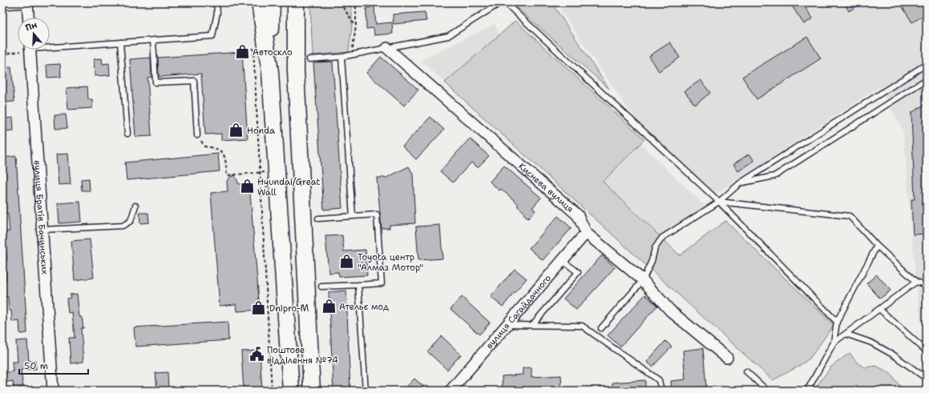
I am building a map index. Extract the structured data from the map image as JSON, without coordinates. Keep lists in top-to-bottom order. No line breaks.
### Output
{"streets":{"street":["Киснева вулиця","вулиця Братів Бачинських","вулиця Сагайдачного"]},"crossings":[["Киснева вулиця","вулиця Сагайдачного"]],"places":{"shop":["Автоскло","Honda","Hyundai/Great Wall","Toyota центр \"Алмаз Мотор\"","Ательє мод","Dnipro-M"],"public building":["Поштове відділення №74"]},"scale_bar":"50 m","north":"top"}
